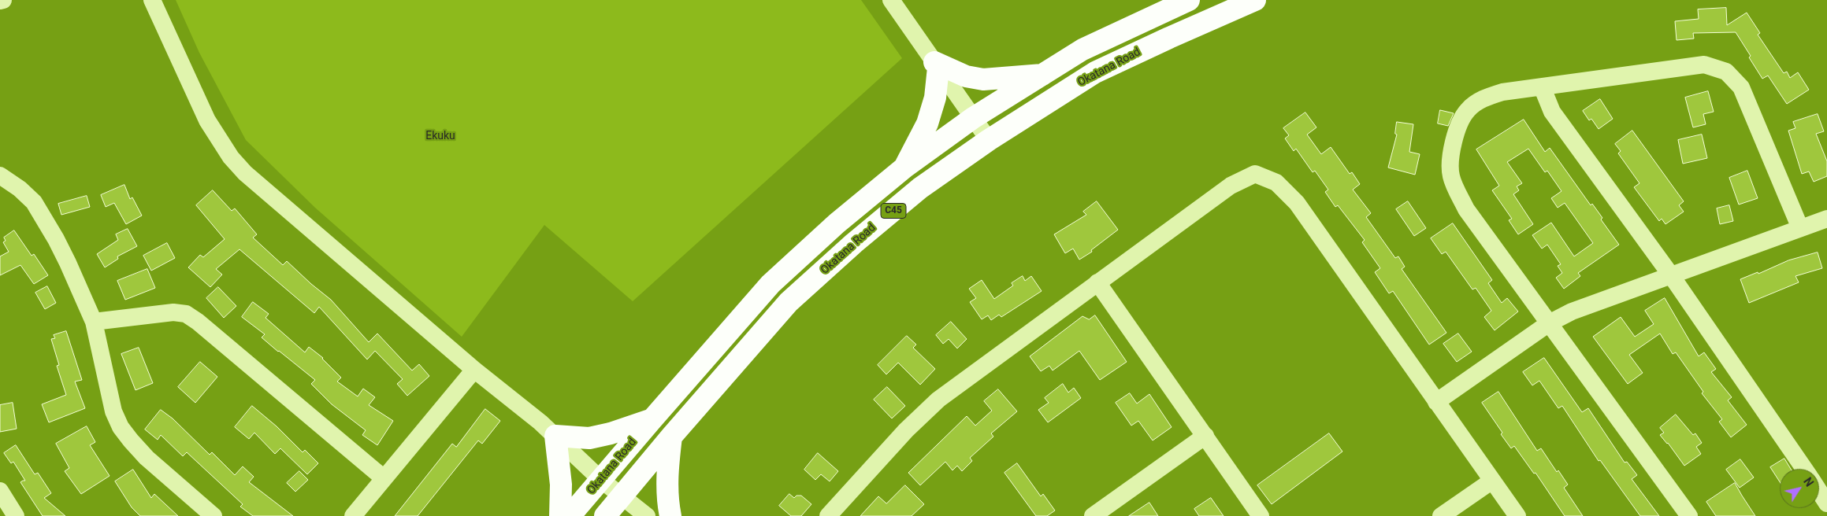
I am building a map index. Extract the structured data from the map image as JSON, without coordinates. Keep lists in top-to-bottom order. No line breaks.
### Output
{"streets":{"main road":["Okatana Road","C45"]},"parks":["Ekuku"],"north":"top right"}
